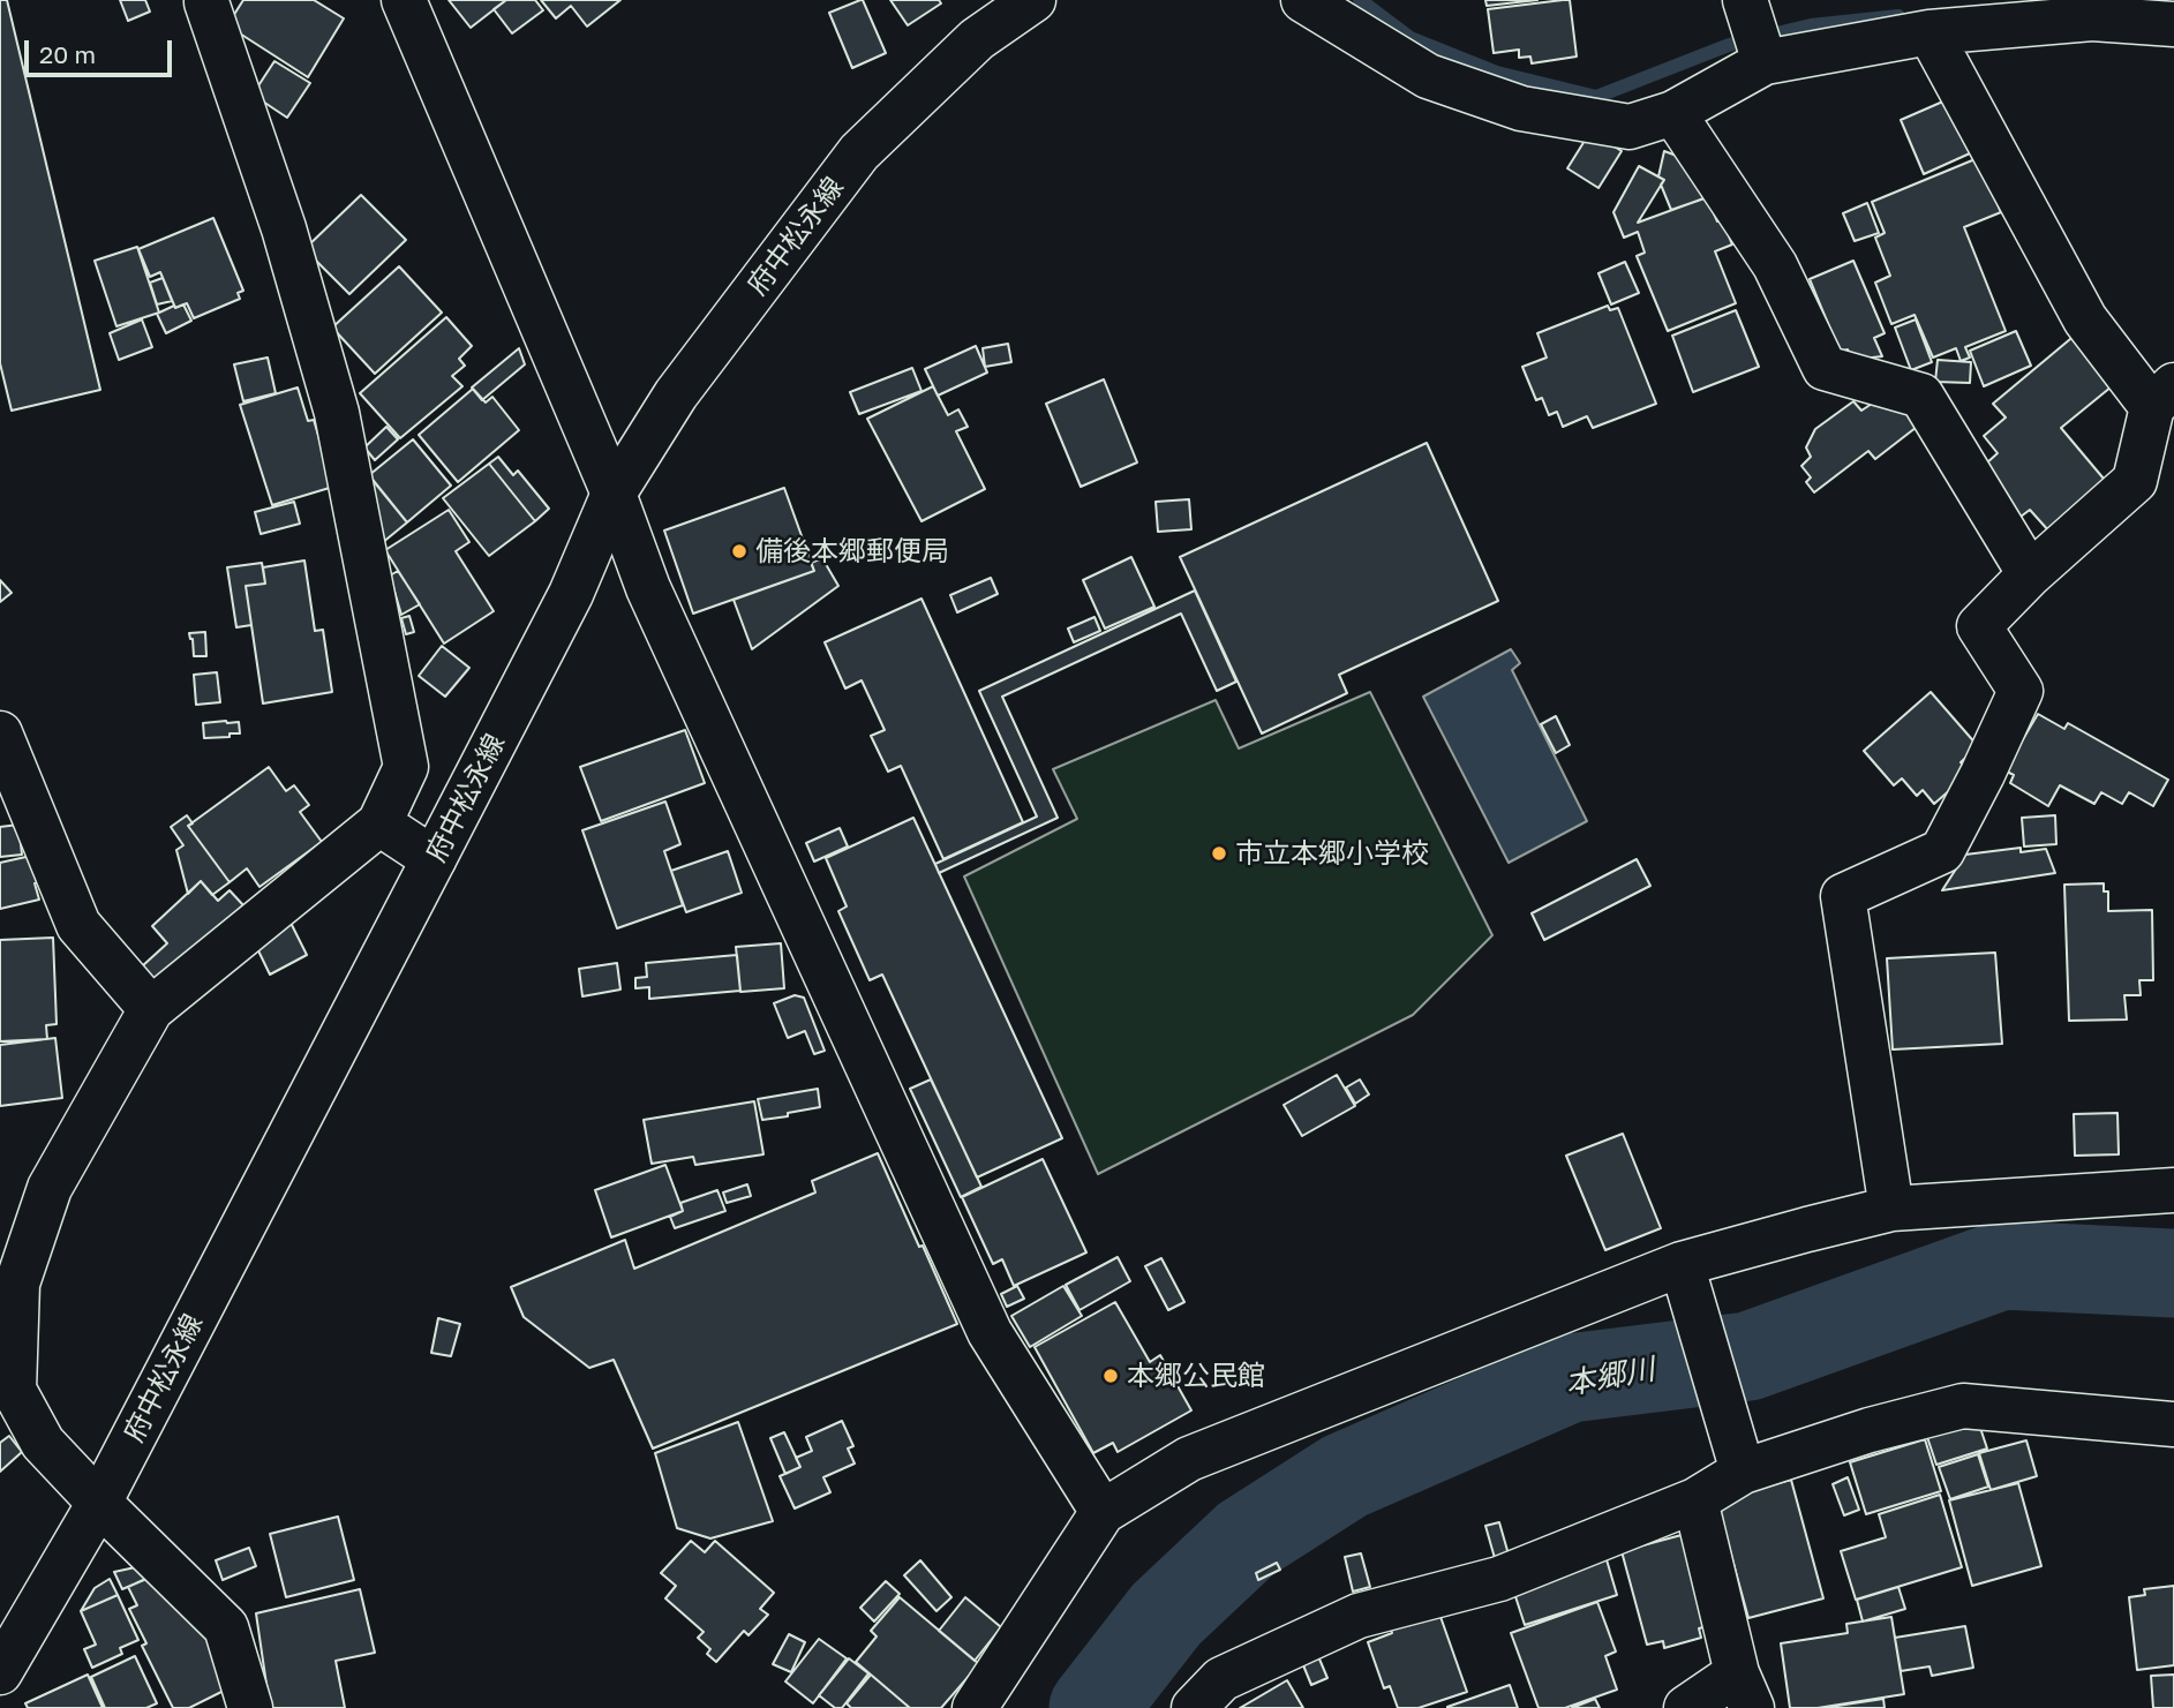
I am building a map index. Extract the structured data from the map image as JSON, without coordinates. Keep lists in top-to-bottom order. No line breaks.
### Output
{"streets":{"street":["府中松永線"]},"water":["本郷川"],"places":["備後本郷郵便局","市立本郷小学校","本郷公民館"],"scale_bar":"20 m"}
